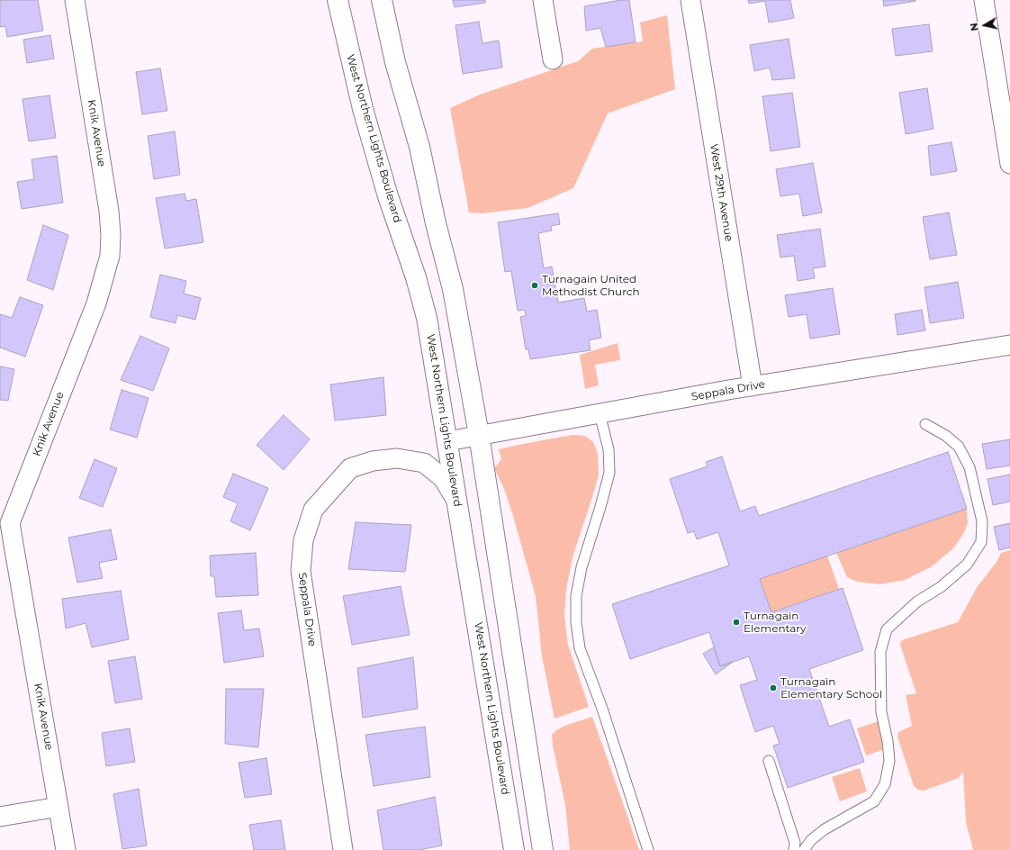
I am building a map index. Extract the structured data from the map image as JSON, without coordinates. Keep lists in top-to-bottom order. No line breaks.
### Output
{"streets":{"street":["Knik Avenue","West Northern Lights Boulevard","West 29th Avenue","Seppala Drive"]},"crossings":[["West Northern Lights Boulevard","Seppala Drive"],["West 29th Avenue","Seppala Drive"]],"places":["Turnagain United Methodist Church","Turnagain Elementary","Turnagain Elementary School"],"north":"left"}
